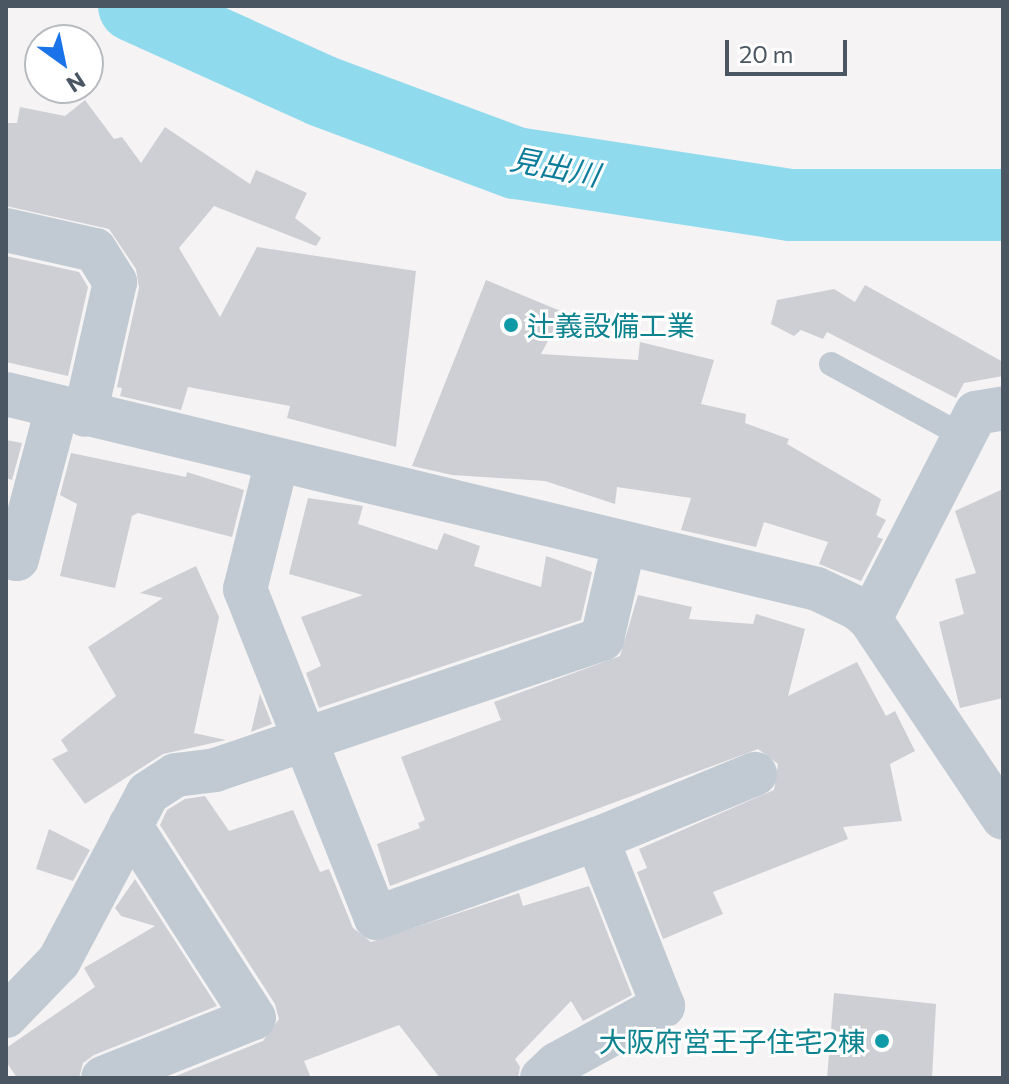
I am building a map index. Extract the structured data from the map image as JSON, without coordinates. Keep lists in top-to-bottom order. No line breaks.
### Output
{"water":["見出川"],"places":["辻義設備工業","大阪府営王子住宅2棟"],"scale_bar":"20 m","north":"bottom right"}
